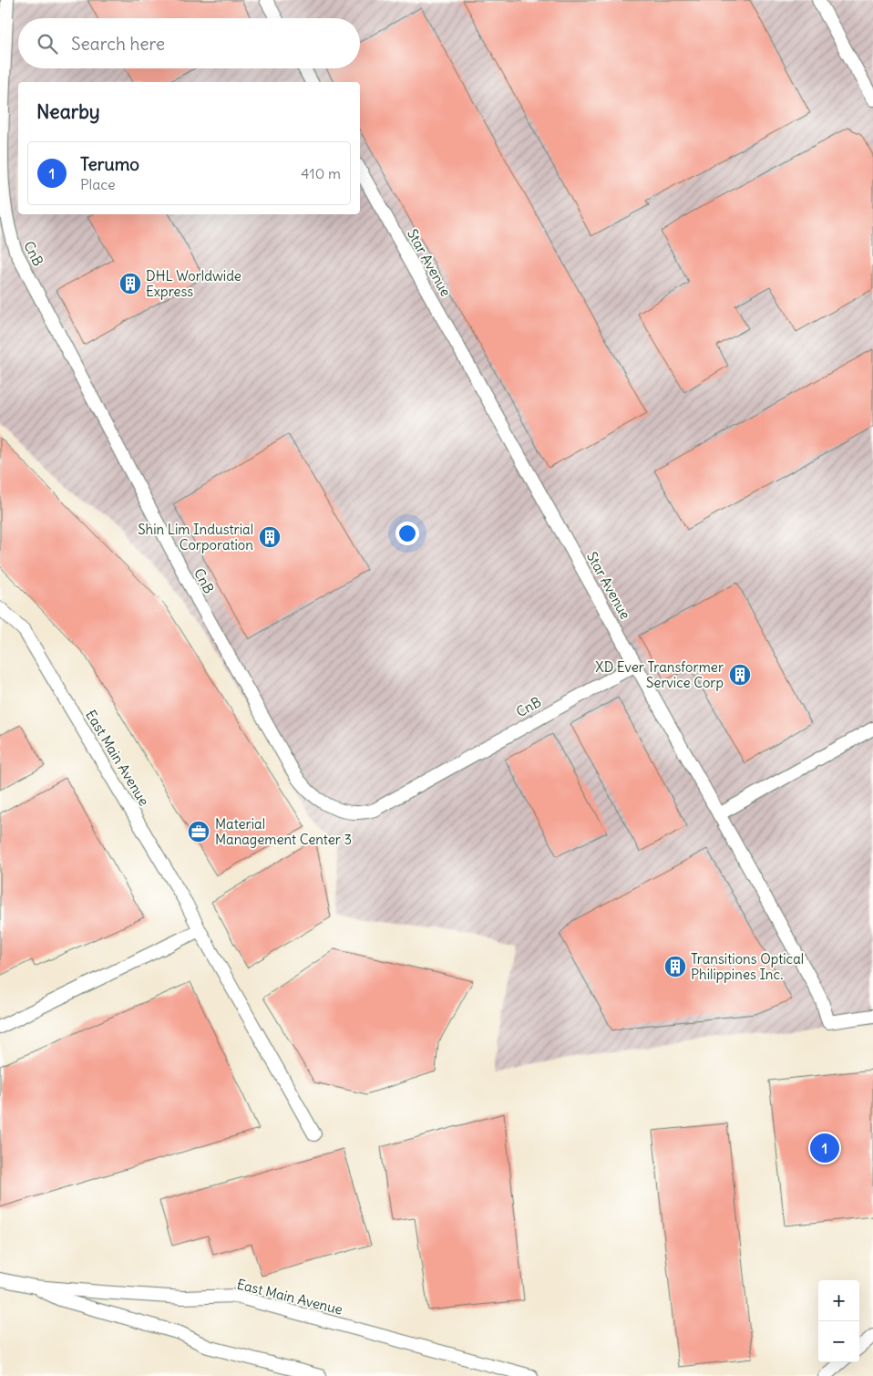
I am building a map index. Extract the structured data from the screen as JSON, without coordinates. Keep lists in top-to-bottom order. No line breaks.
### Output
{"streets":{"street":["CnB","Star Avenue","East Main Avenue"]},"crossings":[["CnB","Star Avenue"]],"places":{"building":["DHL Worldwide Express","Shin Lim Industrial Corporation","XD Ever Transformer Service Corp","Transitions Optical Philippines Inc."],"office":["Material Management Center 3"]},"page":{"search":"Search here","heading":"Nearby","list":[{"mark":"1","name":"Terumo","note":"Place","value":"410 m"}],"pins":"1","map_buttons":["+","−"]}}
